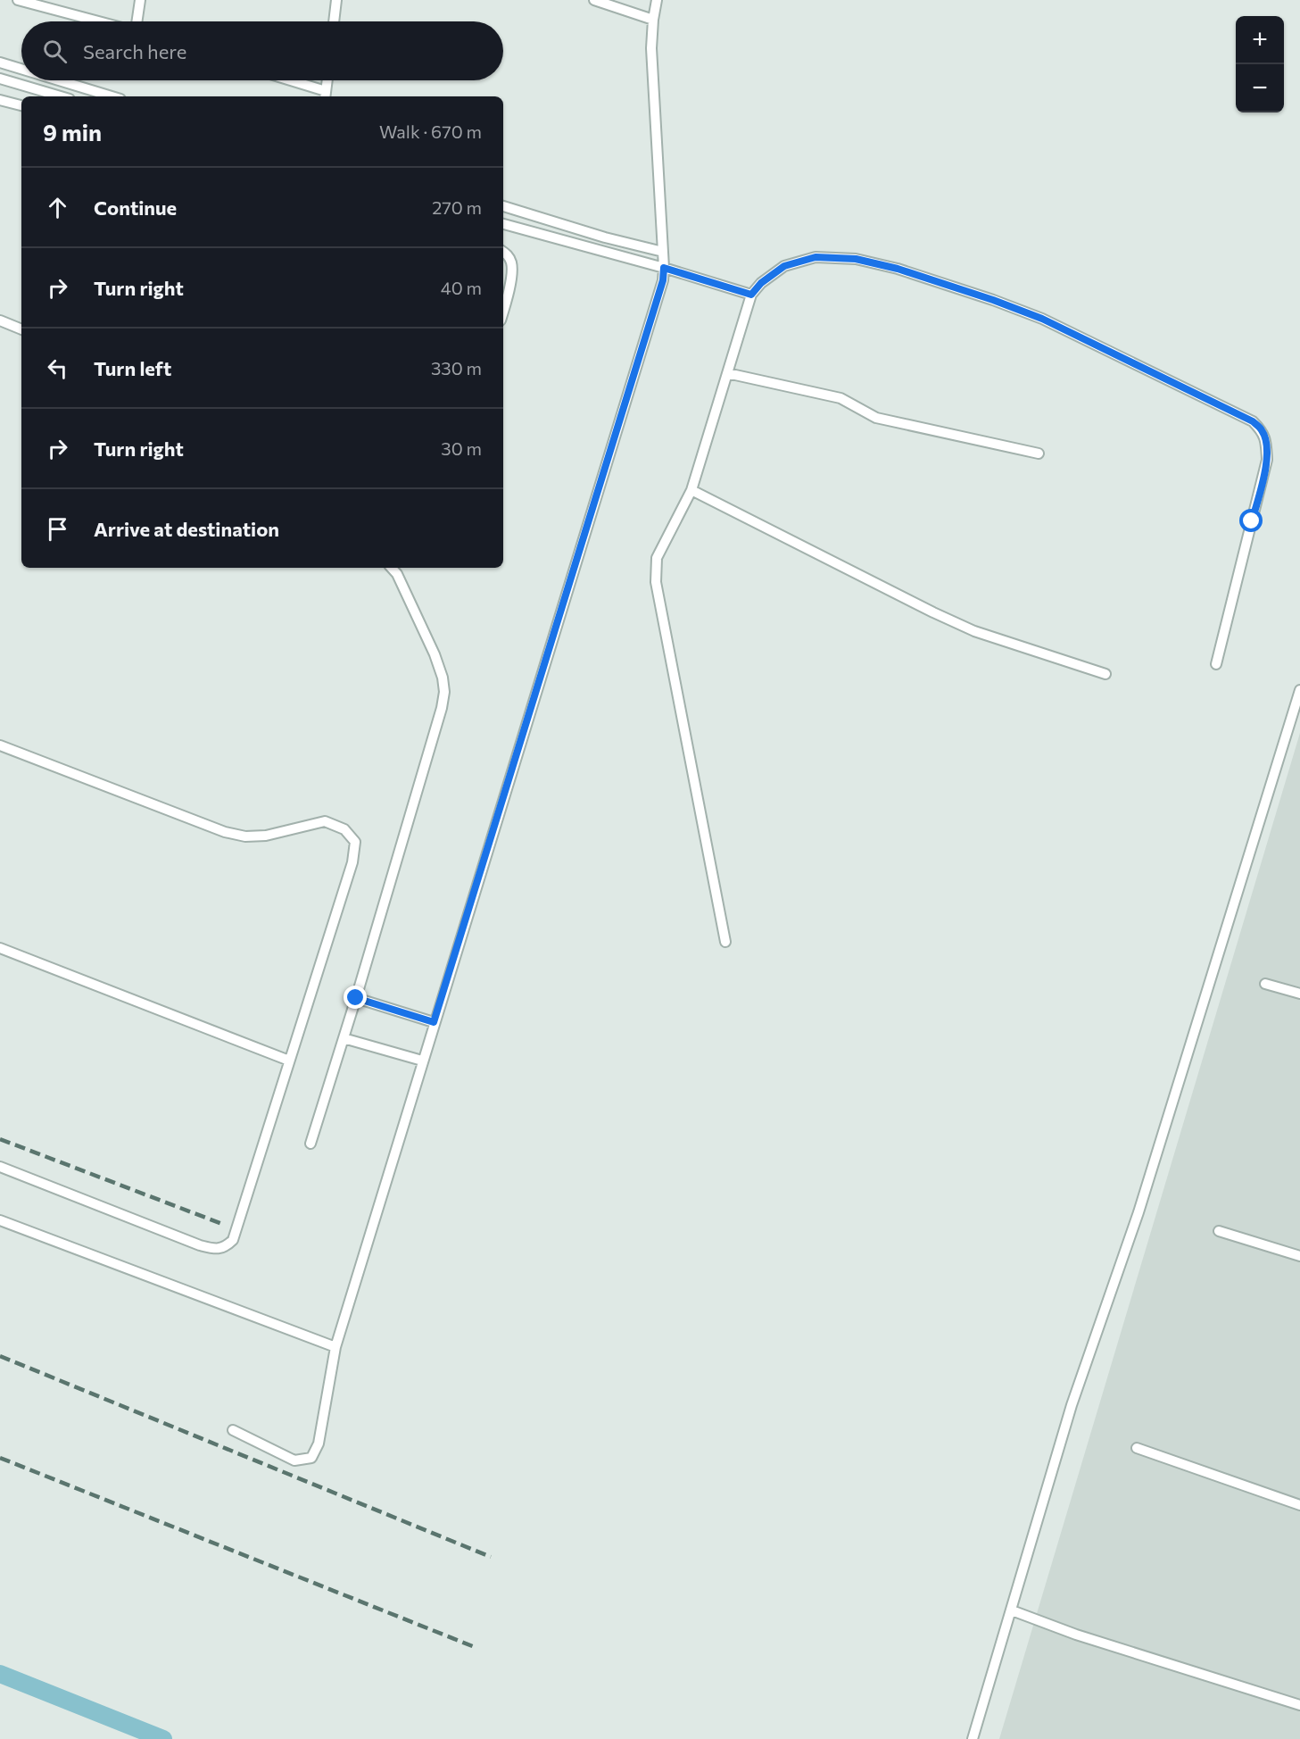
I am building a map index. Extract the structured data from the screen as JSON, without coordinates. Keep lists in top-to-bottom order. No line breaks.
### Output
{"page":{"map_buttons":["+","−"],"search":"Search here","heading":["9 min","Walk · 670 m"],"list":[["Continue","270 m"],["Turn right","40 m"],["Turn left","330 m"],["Turn right","30 m"],"Arrive at destination"]}}
